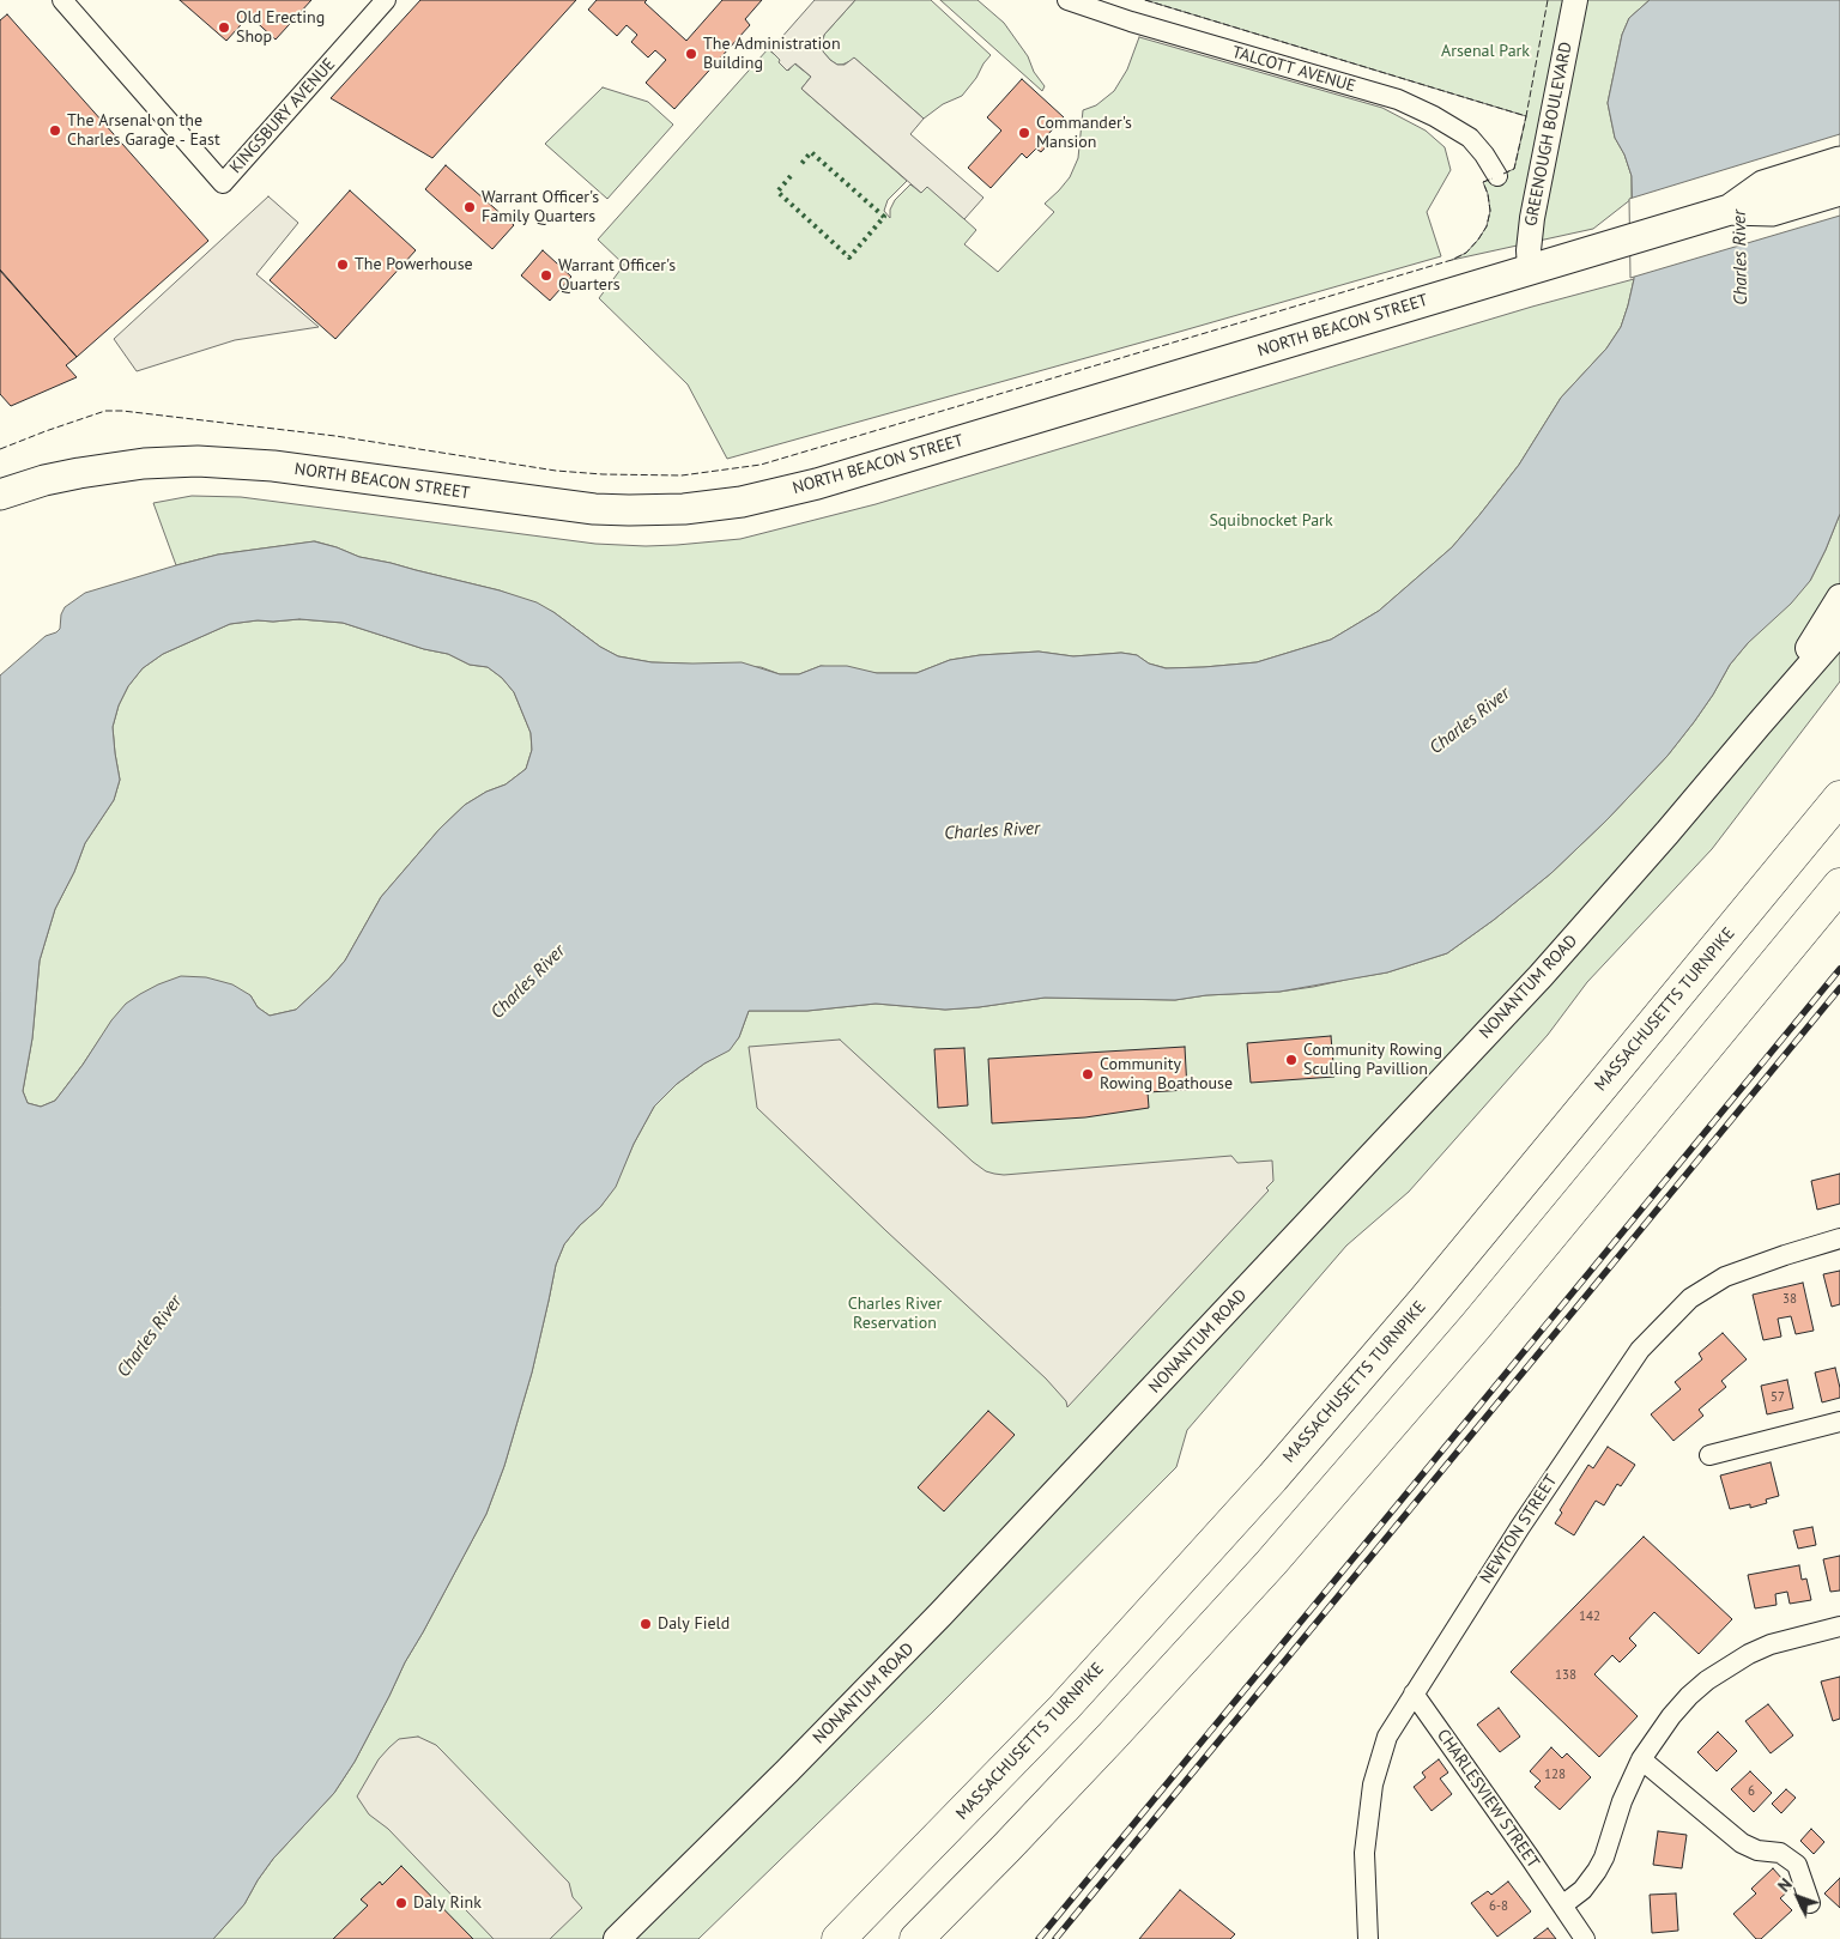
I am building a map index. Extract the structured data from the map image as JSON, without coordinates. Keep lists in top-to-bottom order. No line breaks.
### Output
{"streets":{"highway":["MASSACHUSETTS TURNPIKE"],"main road":["NORTH BEACON STREET","NONANTUM ROAD"],"street":["TALCOTT AVENUE","KINGSBURY AVENUE","GREENOUGH BOULEVARD","NEWTON STREET","CHARLESVIEW STREET"]},"crossings":[["GREENOUGH BOULEVARD","NORTH BEACON STREET"],["NEWTON STREET","CHARLESVIEW STREET"]],"water":["Charles River"],"parks":["Arsenal Park","Squibnocket Park","Charles River Reservation"],"places":["Old Erecting Shop","The Administration Building","The Arsenal on the Charles Garage - East","Commander's Mansion","Warrant Officer's Family Quarters","The Powerhouse","Warrant Officer's Quarters","Community Rowing Sculling Pavillion","Community Rowing Boathouse","Daly Field","Daly Rink"],"house_numbers":["38","57","142","138","128","6","6-8"],"north":"top left"}
